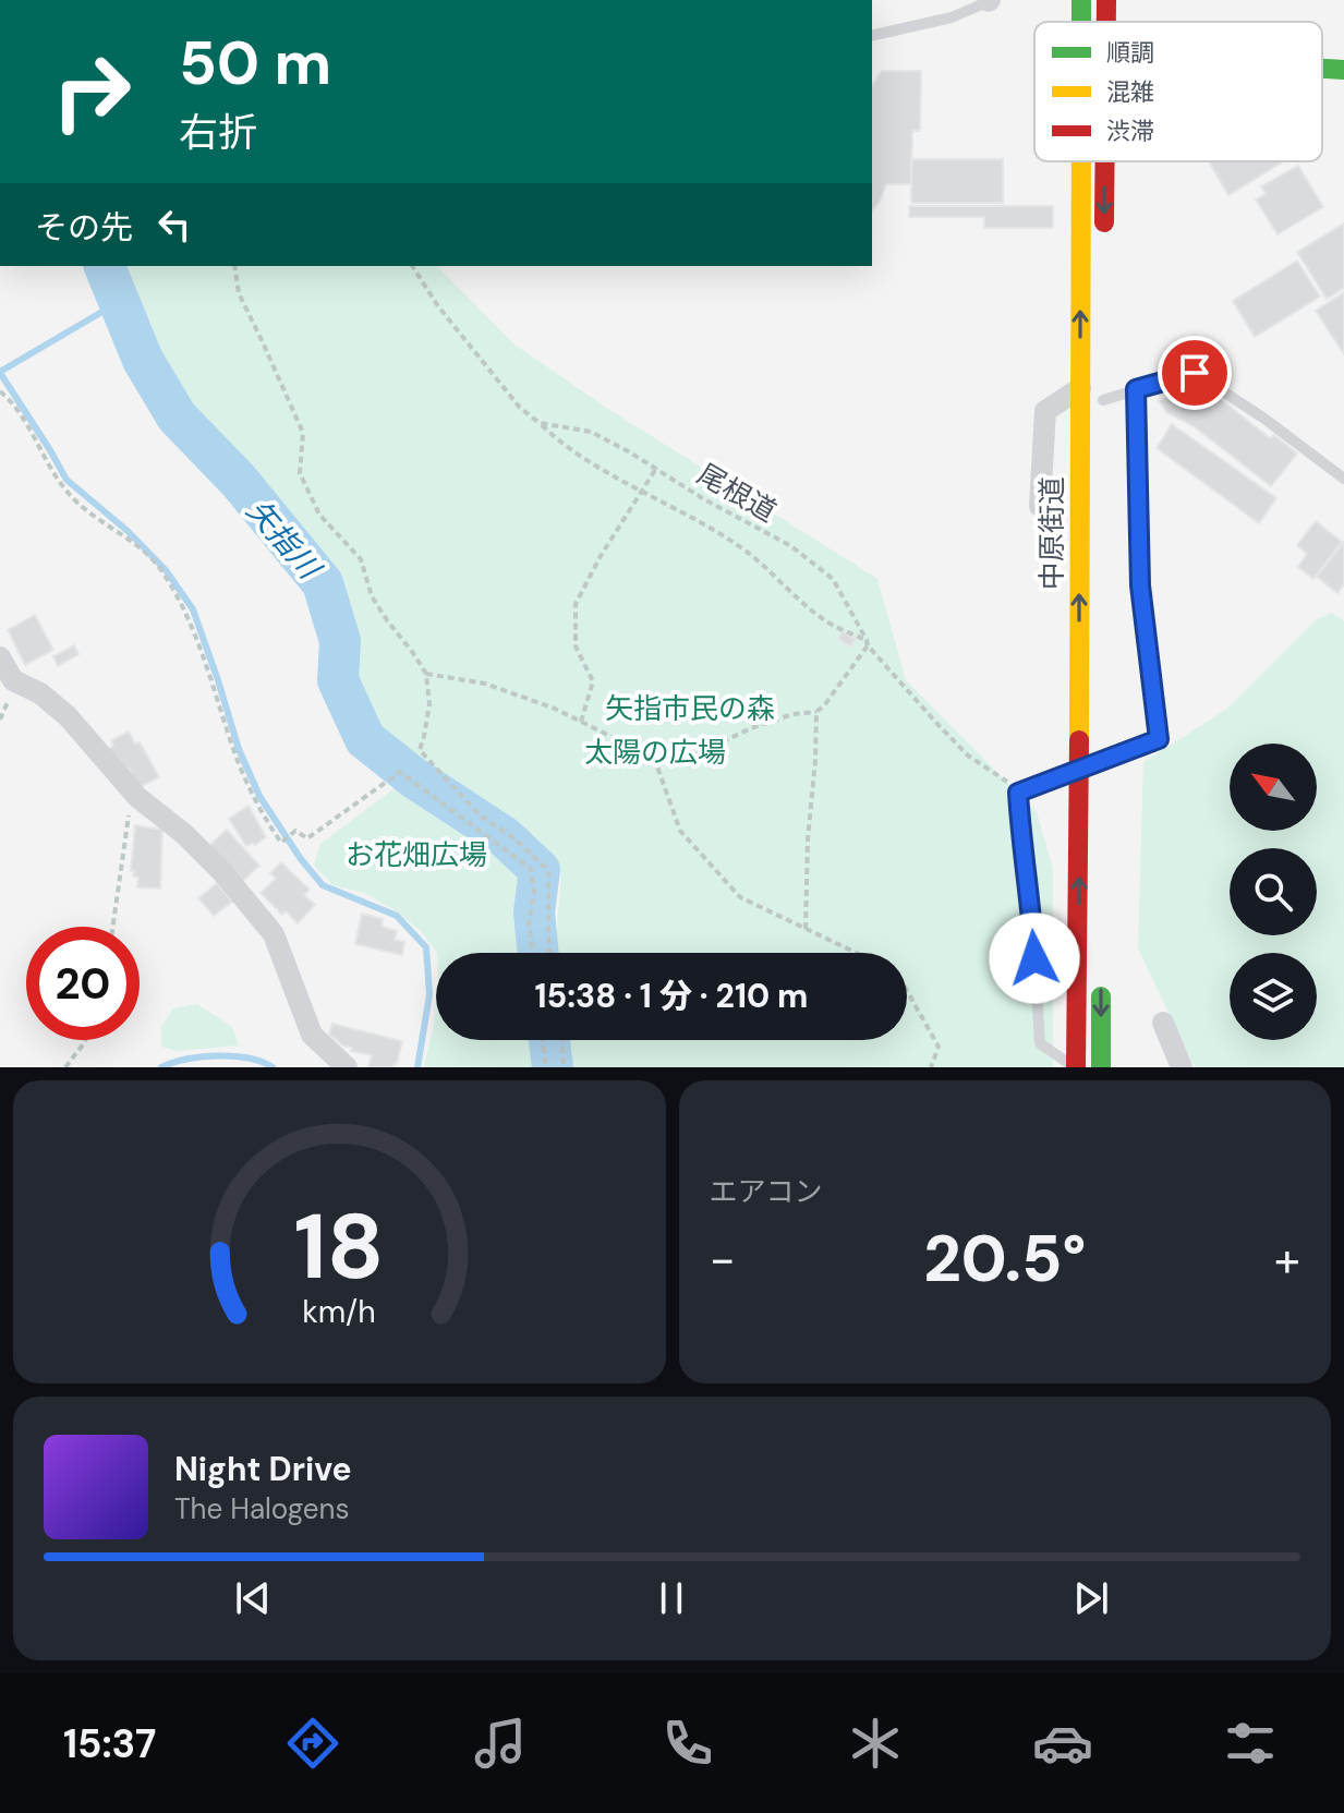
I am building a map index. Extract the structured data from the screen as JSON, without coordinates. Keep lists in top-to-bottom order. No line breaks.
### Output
{"streets":{"main road":["中原街道"],"path":["尾根道"]},"one_way":["中原街道"],"water":["矢指川"],"parks":["矢指市民の森","太陽の広場","お花畑広場"],"legend":["順調","混雑","渋滞"],"north":"top left","page":{"turn":["50 m","右折"],"then":"その先","limit":"20","trip":"15:38 · 1 分 · 210 m","tile":"エアコン","heat":["−","20.5°","+"],"song":["Night Drive","The Halogens"],"tabs":"15:37","gauge":["18","km/h"]}}
